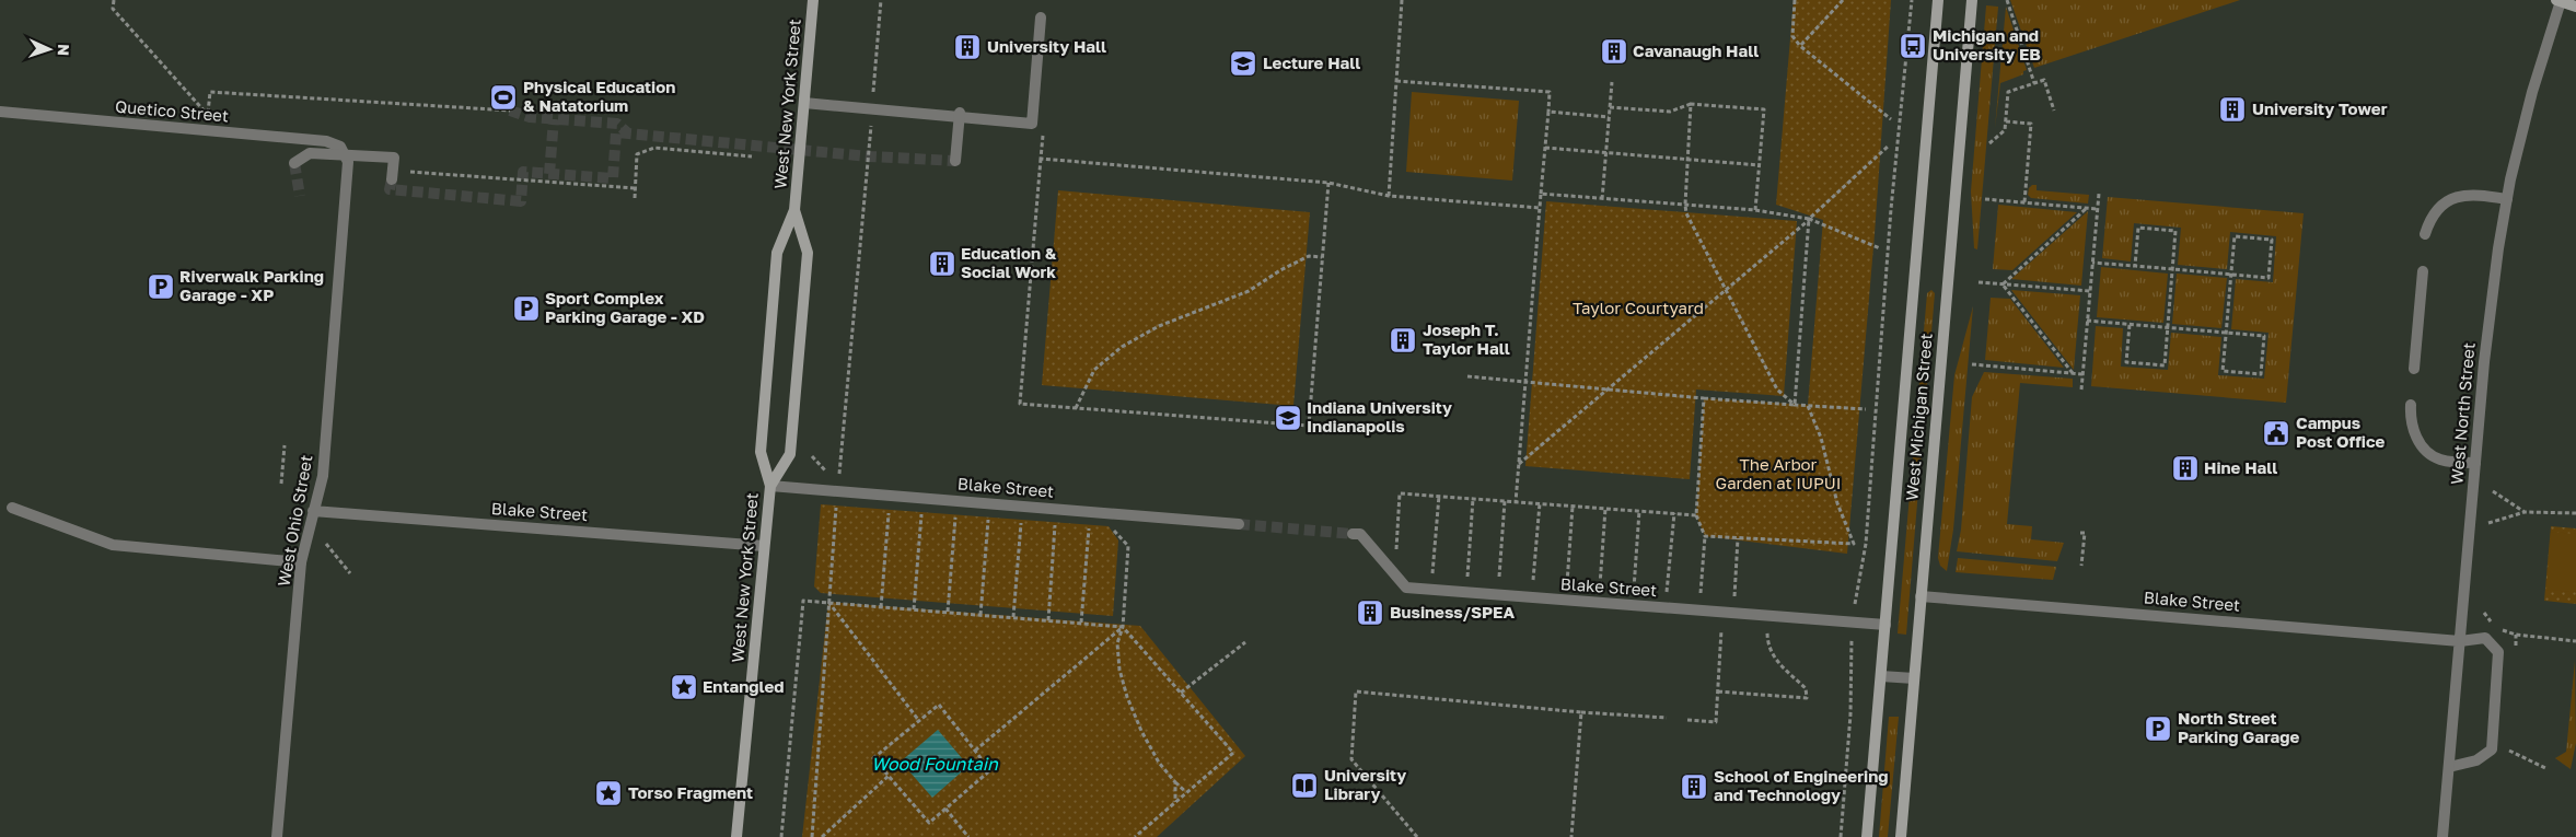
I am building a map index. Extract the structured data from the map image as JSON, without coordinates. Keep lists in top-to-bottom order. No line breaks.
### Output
{"streets":{"main road":["West New York Street","West Michigan Street"],"street":["Quetico Street","West North Street","Blake Street","West Ohio Street"]},"crossings":[["West New York Street","Blake Street"],["Quetico Street","West Ohio Street"],["West North Street","Blake Street"],["West Michigan Street","Blake Street"],["Blake Street","West Ohio Street"]],"water":["Wood Fountain"],"parks":["Taylor Courtyard","The Arbor Garden at IUPUI"],"places":{"bus stop":["Michigan and University EB"],"building":["University Hall","Cavanaugh Hall","University Tower","Education & Social Work","Joseph T. Taylor Hall","Hine Hall","Business/SPEA","School of Engineering and Technology"],"school or university":["Lecture Hall","Indiana University Indianapolis"],"sports":["Physical Education & Natatorium"],"parking":["Riverwalk Parking Garage - XP","Sport Complex Parking Garage - XD","North Street Parking Garage"],"public building":["Campus Post Office"],"place":["Entangled","Torso Fragment"],"library":["University Library"]},"north":"right"}
